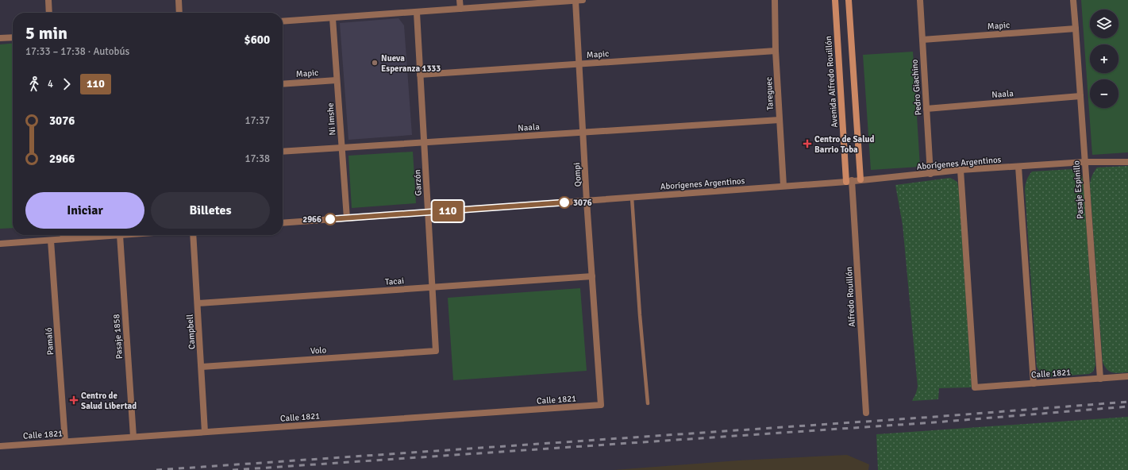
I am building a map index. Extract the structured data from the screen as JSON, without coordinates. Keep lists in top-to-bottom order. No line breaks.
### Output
{"streets":{"street":["Mapic","Avenida Alfredo Rouillón","Pedro Giachino","Tareguec","Naala","Ni Imshe","Aborígenes Argentinos","Qompi","Garzón","Pasaje Espinillo","Tacai","Alfredo Rouillón","Campbell","Pasaje 1858","Pamaló","Volo","Calle 1821"]},"crossings":[["Mapic","Pedro Giachino"],["Mapic","Tareguec"],["Mapic","Ni Imshe"],["Mapic","Qompi"],["Mapic","Garzón"],["Mapic","Pasaje Espinillo"],["Avenida Alfredo Rouillón","Aborígenes Argentinos"],["Avenida Alfredo Rouillón","Alfredo Rouillón"],["Pedro Giachino","Naala"],["Pedro Giachino","Aborígenes Argentinos"],["Tareguec","Naala"],["Tareguec","Aborígenes Argentinos"],["Naala","Ni Imshe"],["Naala","Qompi"],["Naala","Garzón"],["Naala","Pasaje Espinillo"],["Ni Imshe","Aborígenes Argentinos"],["Aborígenes Argentinos","Qompi"],["Aborígenes Argentinos","Garzón"],["Aborígenes Argentinos","Pasaje Espinillo"],["Aborígenes Argentinos","Alfredo Rouillón"],["Aborígenes Argentinos","Calle 1821"],["Qompi","Tacai"],["Qompi","Calle 1821"],["Garzón","Tacai"],["Garzón","Volo"],["Pasaje Espinillo","Calle 1821"],["Tacai","Campbell"],["Campbell","Volo"],["Campbell","Calle 1821"],["Pasaje 1858","Calle 1821"],["Pamaló","Calle 1821"]],"places":{"other":["Nueva Esperanza 1333","3076","2966"],"health":["Centro de Salud Barrio Toba","Centro de Salud Libertad"]},"lines":["bus line 110"],"page":{"on_map":"110","map_buttons":["+","−"],"heading":["5 min","17:33 – 17:38 · Autobús","$600"],"legs":["4","110"],"list":[{"name":"3076","value":"17:37"},{"name":"2966","value":"17:38"}],"buttons":["Iniciar","Billetes"]}}
